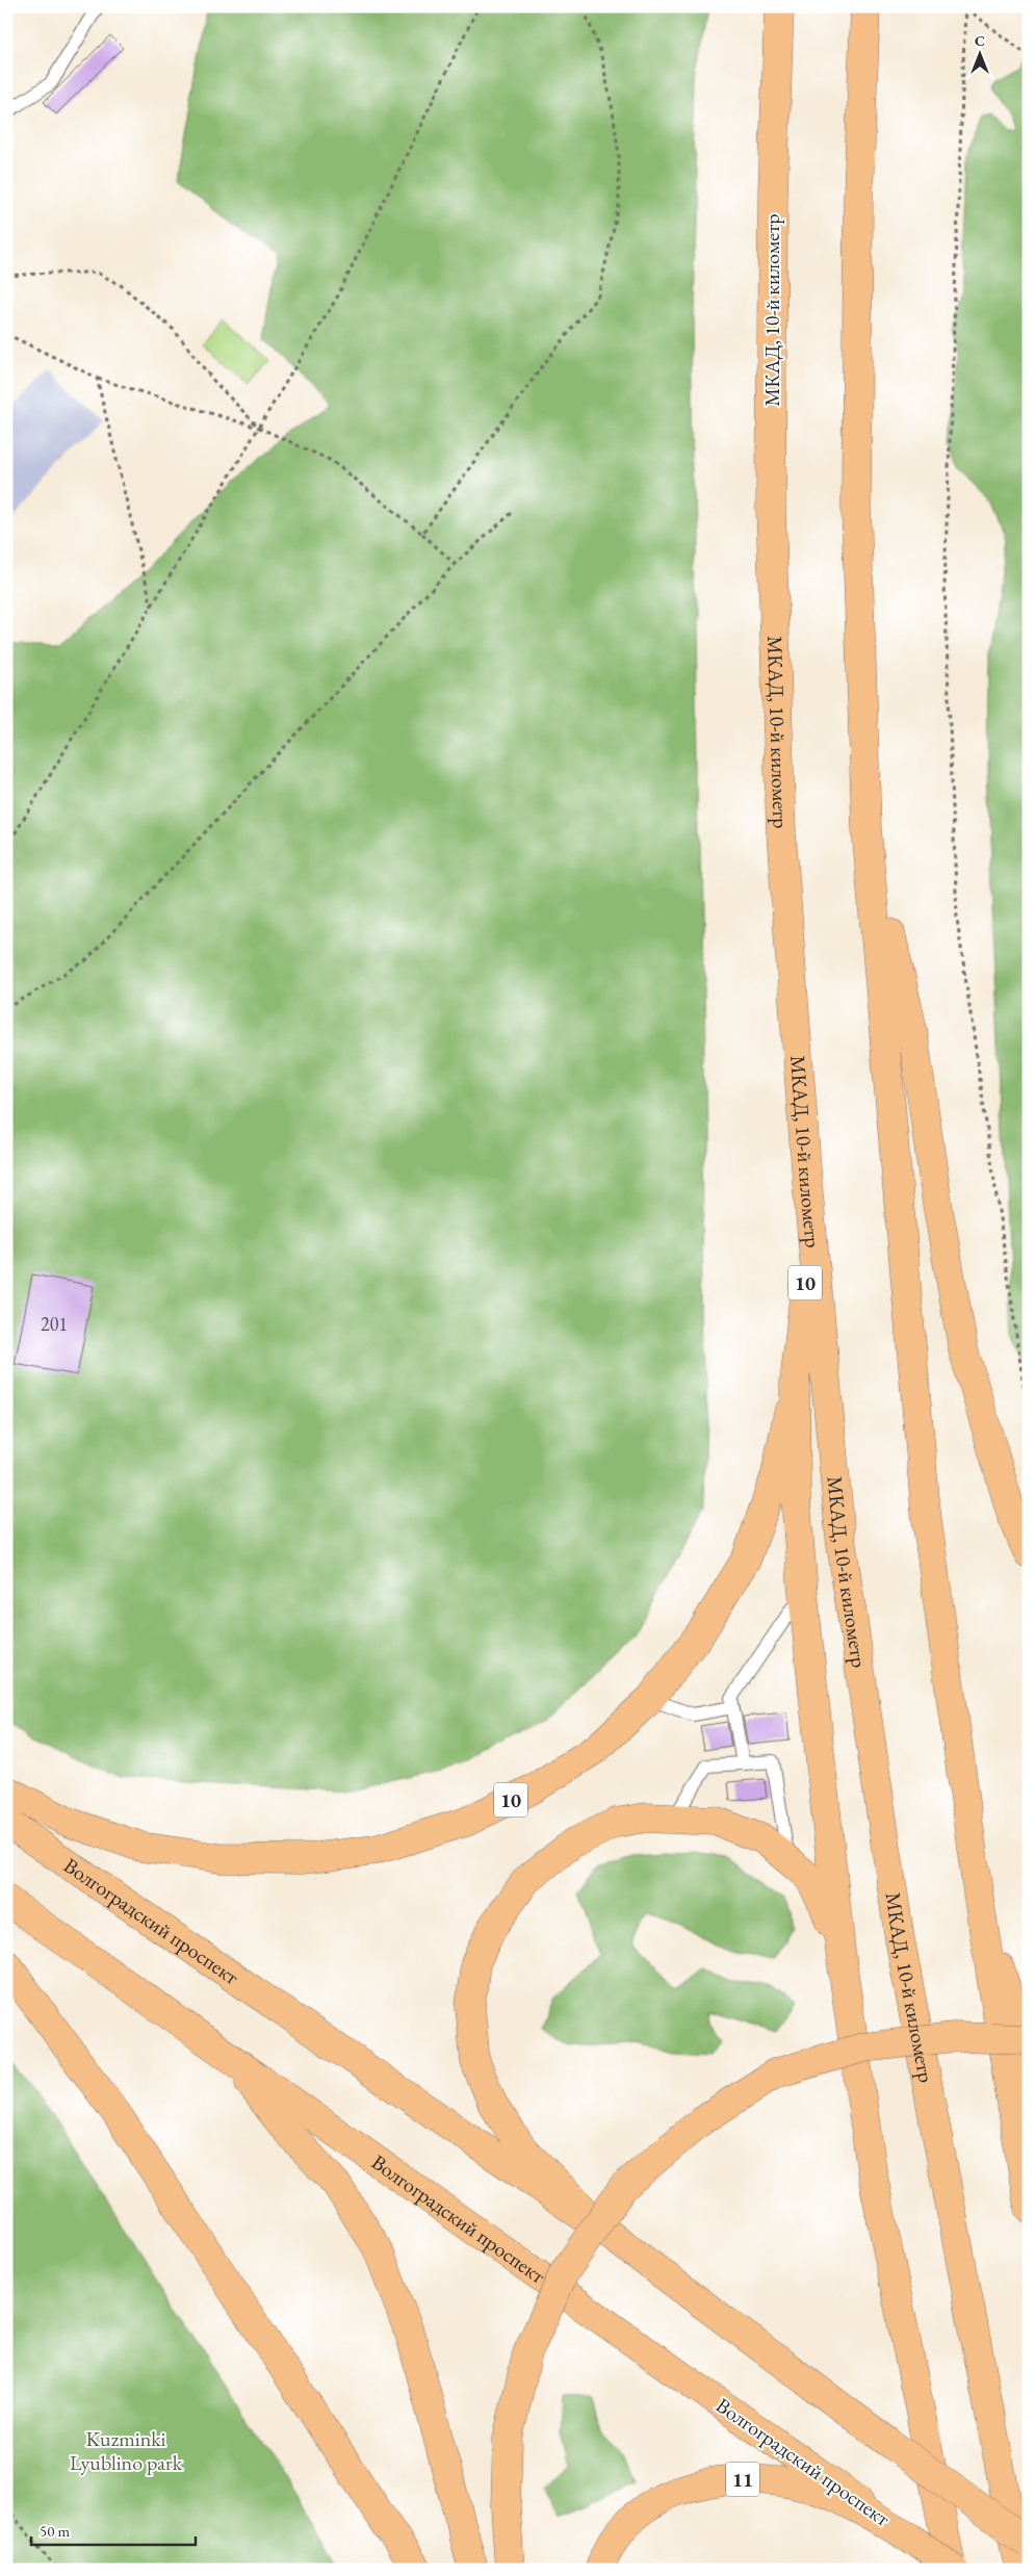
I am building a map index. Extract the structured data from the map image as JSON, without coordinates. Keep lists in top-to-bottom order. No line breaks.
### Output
{"streets":{"main road":["МКАД, 10-й километр","10","Волгоградский проспект","11"]},"crossings":[["МКАД, 10-й километр","10"],["Волгоградский проспект","11"]],"parks":["Kuzminki Lyublino park"],"house_numbers":["201"],"scale_bar":"50 m","north":"top"}
